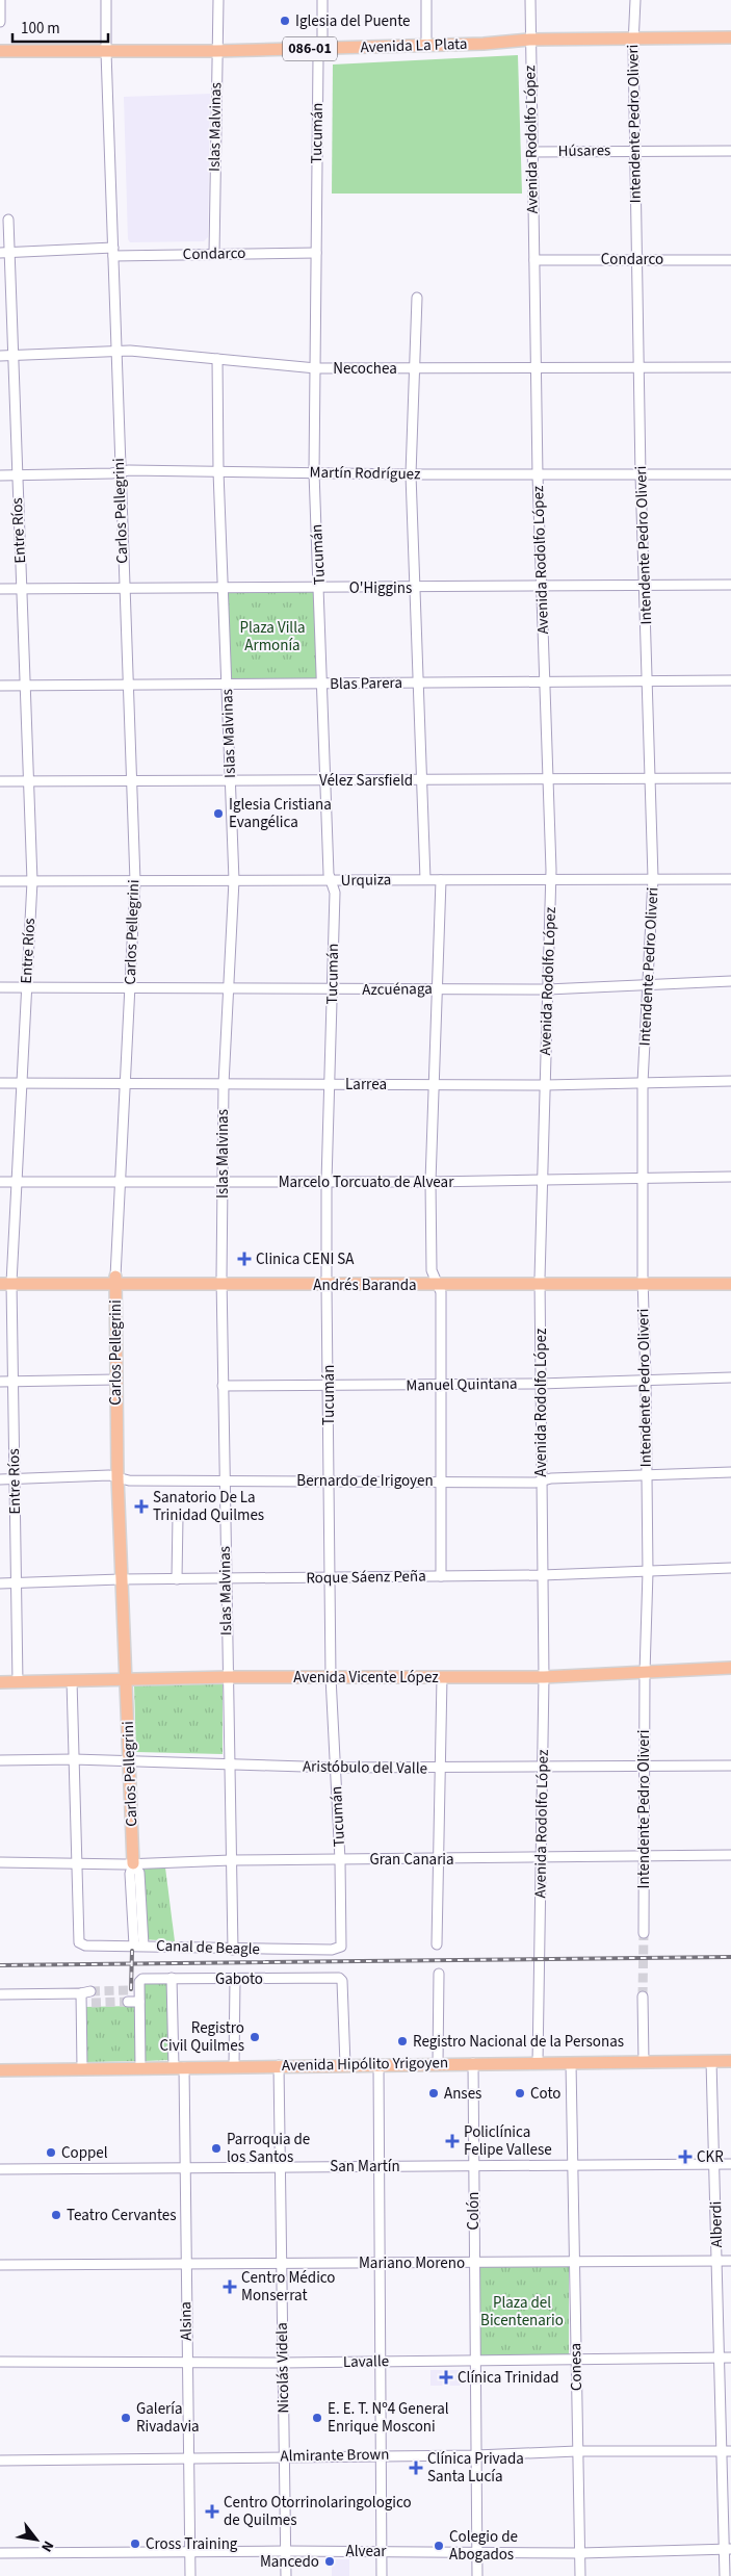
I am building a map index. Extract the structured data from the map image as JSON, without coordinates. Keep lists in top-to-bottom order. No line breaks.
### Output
{"streets":{"main road":["Avenida La Plata","086-01","Carlos Pellegrini","Andrés Baranda","Avenida Vicente López","Avenida Hipólito Yrigoyen"],"street":["Intendente Pedro Oliveri","Islas Malvinas","Tucumán","Avenida Rodolfo López","Húsares","Condarco","Necochea","Martín Rodríguez","Entre Ríos","O'Higgins","Blas Parera","Vélez Sarsfield","Urquiza","Azcuénaga","Larrea","Marcelo Torcuato de Alvear","Manuel Quintana","Bernardo de Irigoyen","Roque Sáenz Peña","Aristóbulo del Valle","Gran Canaria","Canal de Beagle","Gaboto","San Martín","Colón","Alberdi","Mariano Moreno","Alsina","Lavalle","Conesa","Nicolás Videla","Almirante Brown","Alvear"]},"crossings":[["Avenida La Plata","Intendente Pedro Oliveri"],["Avenida La Plata","Islas Malvinas"],["Avenida La Plata","Tucumán"],["Avenida La Plata","Avenida Rodolfo López"],["Avenida La Plata","Carlos Pellegrini"],["Intendente Pedro Oliveri","Húsares"],["Intendente Pedro Oliveri","Condarco"],["Intendente Pedro Oliveri","Necochea"],["Intendente Pedro Oliveri","Martín Rodríguez"],["Intendente Pedro Oliveri","O'Higgins"],["Intendente Pedro Oliveri","Blas Parera"],["Intendente Pedro Oliveri","Vélez Sarsfield"],["Intendente Pedro Oliveri","Urquiza"],["Intendente Pedro Oliveri","Azcuénaga"],["Intendente Pedro Oliveri","Larrea"],["Intendente Pedro Oliveri","Marcelo Torcuato de Alvear"],["Intendente Pedro Oliveri","Andrés Baranda"],["Intendente Pedro Oliveri","Manuel Quintana"],["Intendente Pedro Oliveri","Bernardo de Irigoyen"],["Intendente Pedro Oliveri","Roque Sáenz Peña"],["Intendente Pedro Oliveri","Avenida Vicente López"],["Intendente Pedro Oliveri","Aristóbulo del Valle"],["Intendente Pedro Oliveri","Gran Canaria"],["Islas Malvinas","Condarco"],["Islas Malvinas","Necochea"],["Islas Malvinas","Martín Rodríguez"],["Islas Malvinas","O'Higgins"],["Islas Malvinas","Blas Parera"],["Islas Malvinas","Vélez Sarsfield"],["Islas Malvinas","Urquiza"],["Islas Malvinas","Azcuénaga"],["Islas Malvinas","Larrea"],["Islas Malvinas","Marcelo Torcuato de Alvear"],["Islas Malvinas","Andrés Baranda"],["Islas Malvinas","Manuel Quintana"],["Islas Malvinas","Bernardo de Irigoyen"],["Islas Malvinas","Roque Sáenz Peña"],["Islas Malvinas","Avenida Vicente López"],["Islas Malvinas","Aristóbulo del Valle"],["Islas Malvinas","Gran Canaria"],["Islas Malvinas","Canal de Beagle"],["Tucumán","Condarco"],["Tucumán","Necochea"],["Tucumán","Martín Rodríguez"],["Tucumán","O'Higgins"],["Tucumán","Blas Parera"],["Tucumán","Vélez Sarsfield"],["Tucumán","Urquiza"],["Tucumán","Azcuénaga"],["Tucumán","Larrea"],["Tucumán","Marcelo Torcuato de Alvear"],["Tucumán","Andrés Baranda"],["Tucumán","Manuel Quintana"],["Tucumán","Bernardo de Irigoyen"],["Tucumán","Roque Sáenz Peña"],["Tucumán","Avenida Vicente López"],["Tucumán","Aristóbulo del Valle"],["Tucumán","Gran Canaria"],["Tucumán","Canal de Beagle"],["Avenida Rodolfo López","Húsares"],["Avenida Rodolfo López","Condarco"],["Avenida Rodolfo López","Necochea"],["Avenida Rodolfo López","Martín Rodríguez"],["Avenida Rodolfo López","O'Higgins"],["Avenida Rodolfo López","Blas Parera"],["Avenida Rodolfo López","Vélez Sarsfield"],["Avenida Rodolfo López","Urquiza"],["Avenida Rodolfo López","Azcuénaga"],["Avenida Rodolfo López","Larrea"],["Avenida Rodolfo López","Marcelo Torcuato de Alvear"],["Avenida Rodolfo López","Andrés Baranda"],["Avenida Rodolfo López","Manuel Quintana"],["Avenida Rodolfo López","Bernardo de Irigoyen"],["Avenida Rodolfo López","Roque Sáenz Peña"],["Avenida Rodolfo López","Avenida Vicente López"],["Avenida Rodolfo López","Aristóbulo del Valle"],["Avenida Rodolfo López","Gran Canaria"],["Avenida Rodolfo López","Avenida Hipólito Yrigoyen"],["Condarco","Carlos Pellegrini"],["Condarco","Entre Ríos"],["Necochea","Carlos Pellegrini"],["Necochea","Entre Ríos"],["Martín Rodríguez","Carlos Pellegrini"],["Martín Rodríguez","Entre Ríos"],["Carlos Pellegrini","O'Higgins"],["Carlos Pellegrini","Blas Parera"],["Carlos Pellegrini","Vélez Sarsfield"],["Carlos Pellegrini","Urquiza"],["Carlos Pellegrini","Azcuénaga"],["Carlos Pellegrini","Larrea"],["Carlos Pellegrini","Marcelo Torcuato de Alvear"],["Carlos Pellegrini","Andrés Baranda"],["Carlos Pellegrini","Bernardo de Irigoyen"],["Carlos Pellegrini","Roque Sáenz Peña"],["Carlos Pellegrini","Avenida Vicente López"],["Carlos Pellegrini","Aristóbulo del Valle"],["Carlos Pellegrini","Gran Canaria"],["Carlos Pellegrini","Canal de Beagle"],["Entre Ríos","O'Higgins"],["Entre Ríos","Blas Parera"],["Entre Ríos","Vélez Sarsfield"],["Entre Ríos","Urquiza"],["Entre Ríos","Azcuénaga"],["Entre Ríos","Larrea"],["Entre Ríos","Marcelo Torcuato de Alvear"],["Entre Ríos","Andrés Baranda"],["Entre Ríos","Bernardo de Irigoyen"],["Entre Ríos","Roque Sáenz Peña"],["Entre Ríos","Avenida Vicente López"],["Gran Canaria","Canal de Beagle"],["Gaboto","Avenida Hipólito Yrigoyen"],["Gaboto","Alsina"],["Avenida Hipólito Yrigoyen","Colón"],["Avenida Hipólito Yrigoyen","Alberdi"],["Avenida Hipólito Yrigoyen","Alsina"],["Avenida Hipólito Yrigoyen","Conesa"],["Avenida Hipólito Yrigoyen","Nicolás Videla"],["San Martín","Colón"],["San Martín","Alberdi"],["San Martín","Alsina"],["San Martín","Conesa"],["San Martín","Nicolás Videla"],["Colón","Mariano Moreno"],["Colón","Lavalle"],["Colón","Almirante Brown"],["Colón","Alvear"],["Alberdi","Mariano Moreno"],["Alberdi","Lavalle"],["Alberdi","Almirante Brown"],["Alberdi","Alvear"],["Mariano Moreno","Alsina"],["Mariano Moreno","Conesa"],["Mariano Moreno","Nicolás Videla"],["Alsina","Lavalle"],["Alsina","Almirante Brown"],["Alsina","Alvear"],["Lavalle","Conesa"],["Lavalle","Nicolás Videla"],["Conesa","Almirante Brown"],["Conesa","Alvear"],["Nicolás Videla","Almirante Brown"],["Nicolás Videla","Alvear"]],"parks":["Plaza Villa Armonía","Plaza del Bicentenario"],"places":{"other":["Iglesia del Puente","Iglesia Cristiana Evangélica","Registro Civil Quilmes","Registro Nacional de la Personas","Anses","Coto","Parroquia de los Santos","Coppel","Teatro Cervantes","Galería Rivadavia","E. E. T. Nº4 General Enrique Mosconi","Cross Training","Colegio de Abogados","Mancedo"],"health":["Clinica CENI SA","Sanatorio De La Trinidad Quilmes","Policlínica Felipe Vallese","CKR","Centro Médico Monserrat","Clínica Trinidad","Clínica Privada Santa Lucía","Centro Otorrinolaringologico de Quilmes"]},"scale_bar":"100 m","north":"bottom right"}
